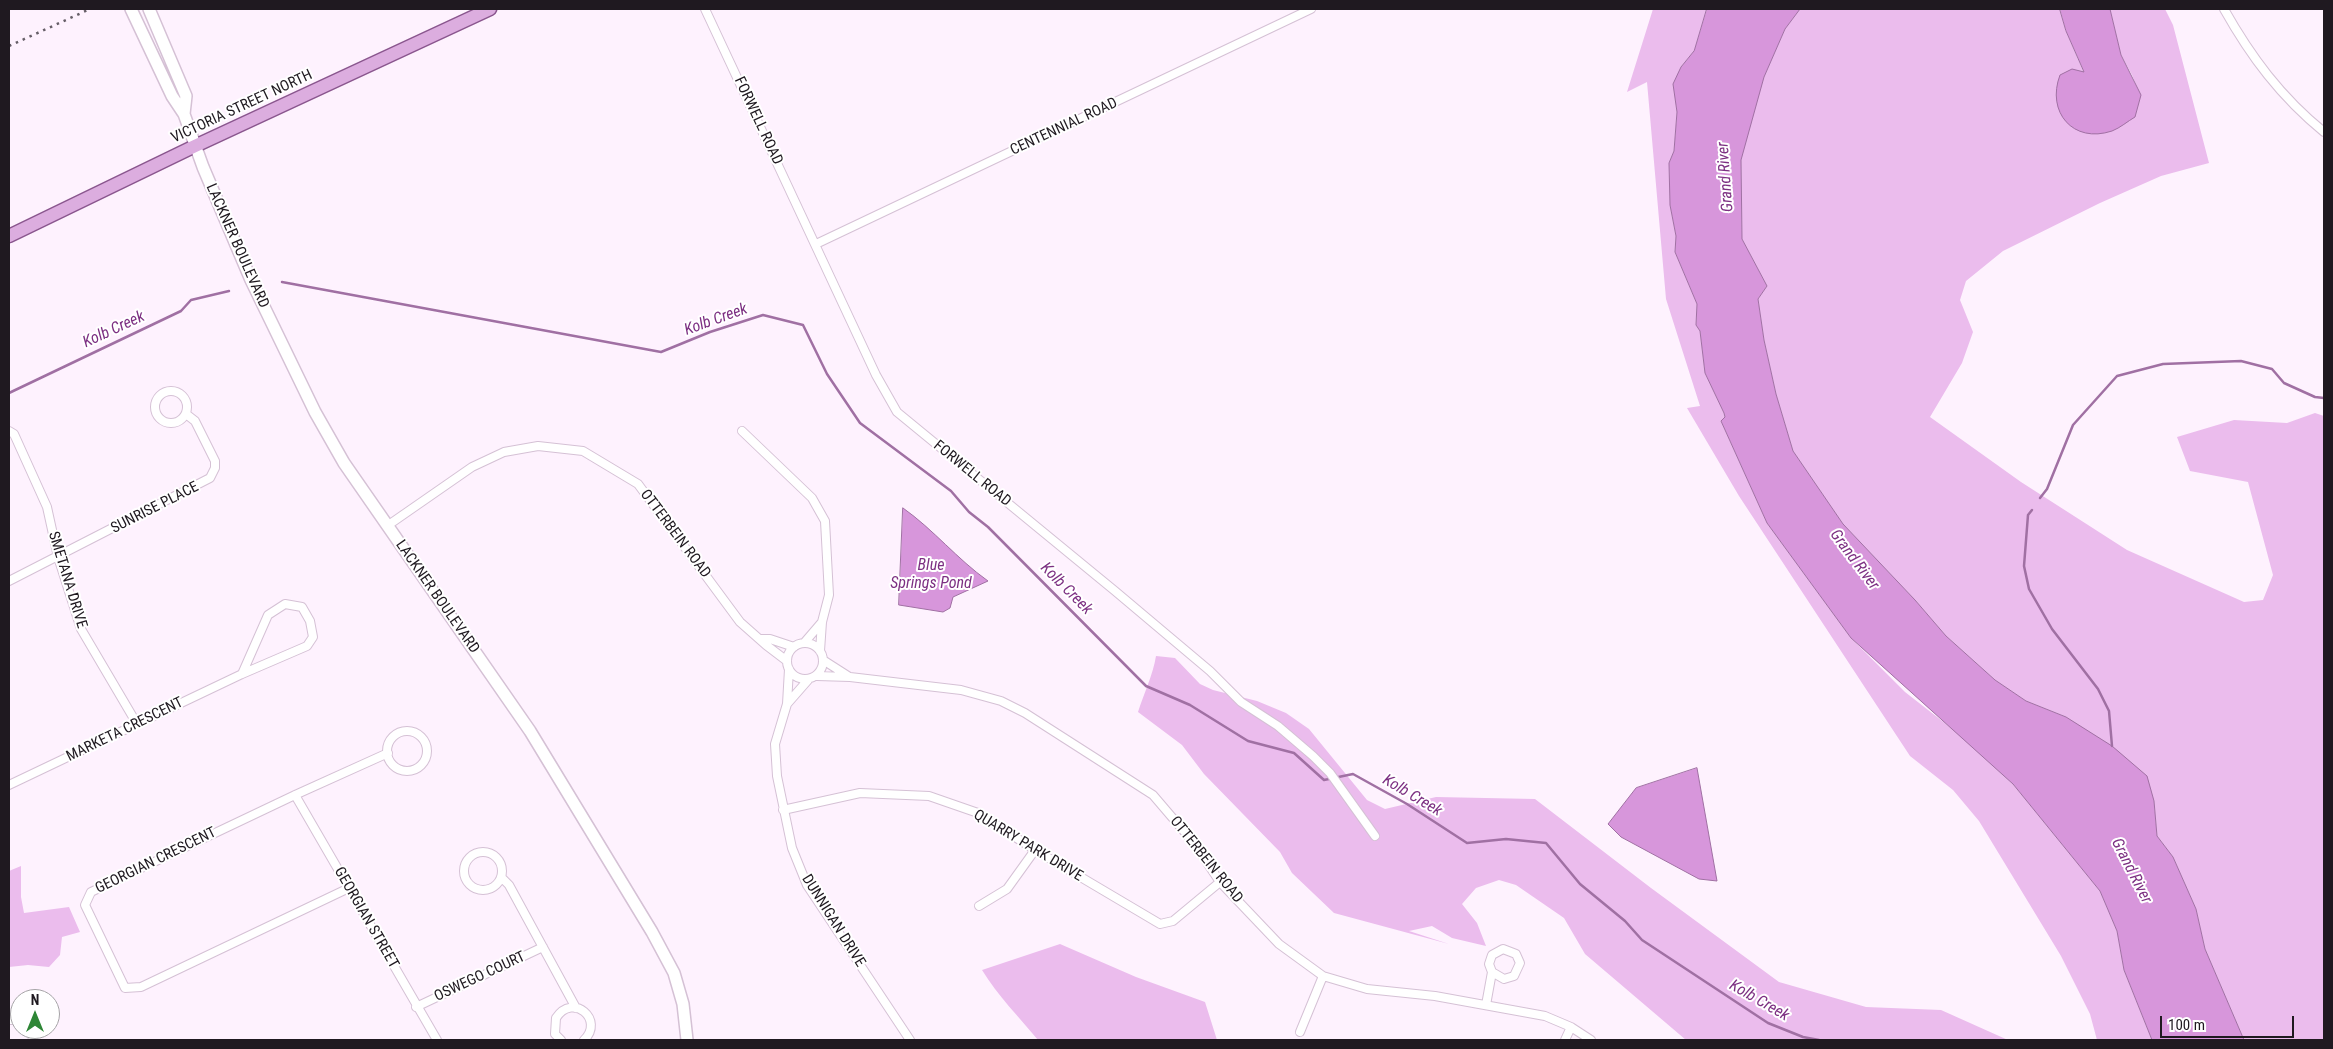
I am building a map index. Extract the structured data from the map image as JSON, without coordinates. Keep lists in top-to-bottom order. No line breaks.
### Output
{"streets":{"main road":["VICTORIA STREET NORTH","LACKNER BOULEVARD"],"street":["FORWELL ROAD","CENTENNIAL ROAD","SUNRISE PLACE","OTTERBEIN ROAD","SMETANA DRIVE","MARKETA CRESCENT","QUARRY PARK DRIVE","GEORGIAN CRESCENT","GEORGIAN STREET","DUNNIGAN DRIVE","OSWEGO COURT"]},"crossings":[["VICTORIA STREET NORTH","LACKNER BOULEVARD"],["FORWELL ROAD","CENTENNIAL ROAD"],["LACKNER BOULEVARD","OTTERBEIN ROAD"],["SUNRISE PLACE","SMETANA DRIVE"],["OTTERBEIN ROAD","QUARRY PARK DRIVE"],["OTTERBEIN ROAD","DUNNIGAN DRIVE"],["SMETANA DRIVE","MARKETA CRESCENT"],["QUARRY PARK DRIVE","DUNNIGAN DRIVE"],["GEORGIAN CRESCENT","GEORGIAN STREET"],["GEORGIAN STREET","OSWEGO COURT"]],"water":["Grand River","Kolb Creek","Blue Springs Pond"],"scale_bar":"100 m","north":"top"}
